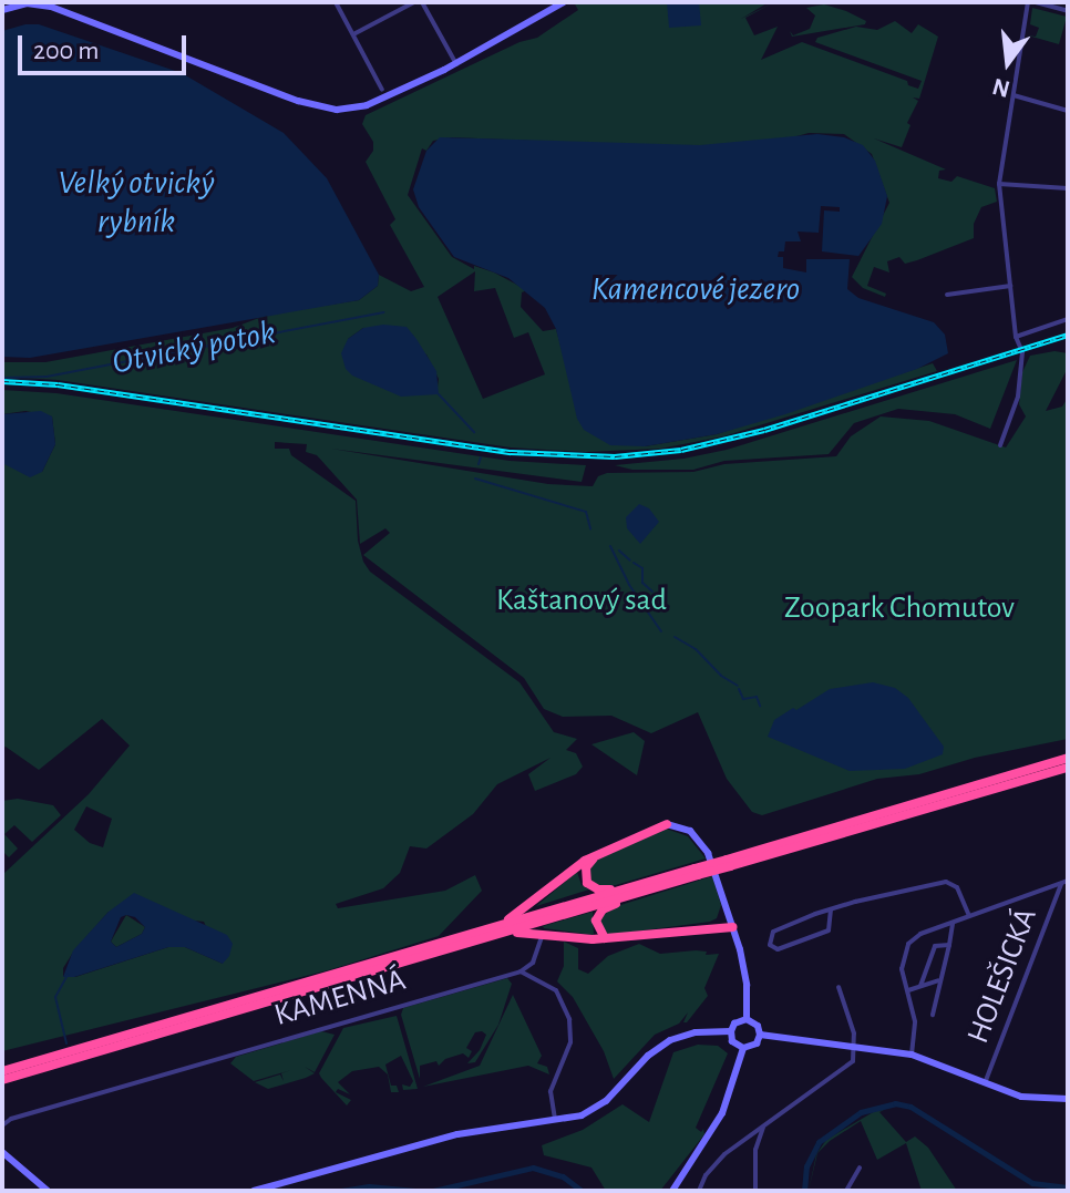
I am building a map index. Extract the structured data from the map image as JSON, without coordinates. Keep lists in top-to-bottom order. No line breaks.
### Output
{"streets":{"street":["HOLEŠICKÁ","KAMENNÁ"]},"water":["Velký otvický rybník","Kamencové jezero","Otvický potok"],"parks":["Kaštanový sad","Zoopark Chomutov"],"scale_bar":"200 m","north":"bottom"}
